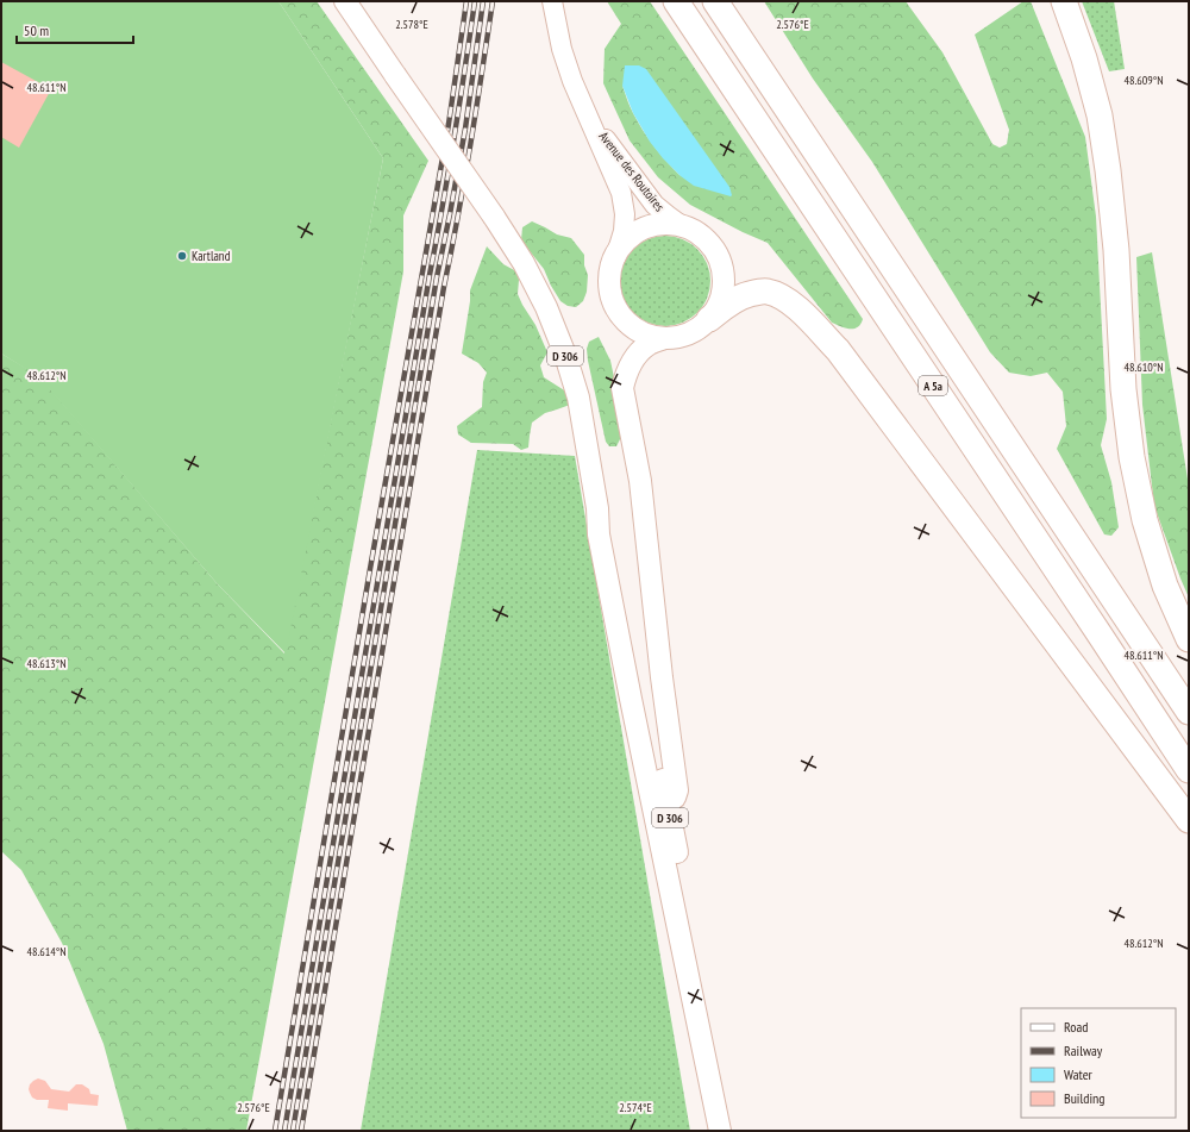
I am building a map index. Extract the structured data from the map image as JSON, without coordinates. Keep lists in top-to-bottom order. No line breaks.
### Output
{"streets":{"highway":["A 5a"],"main road":["D 306"],"street":["Avenue des Routoires"]},"places":["Kartland"],"legend":["Road","Railway","Water","Building"],"scale_bar":"50 m","coordinates":["2.578°E","2.576°E","48.609°N","48.611°N","48.610°N","48.612°N","48.613°N","48.614°N","2.574°E"]}
